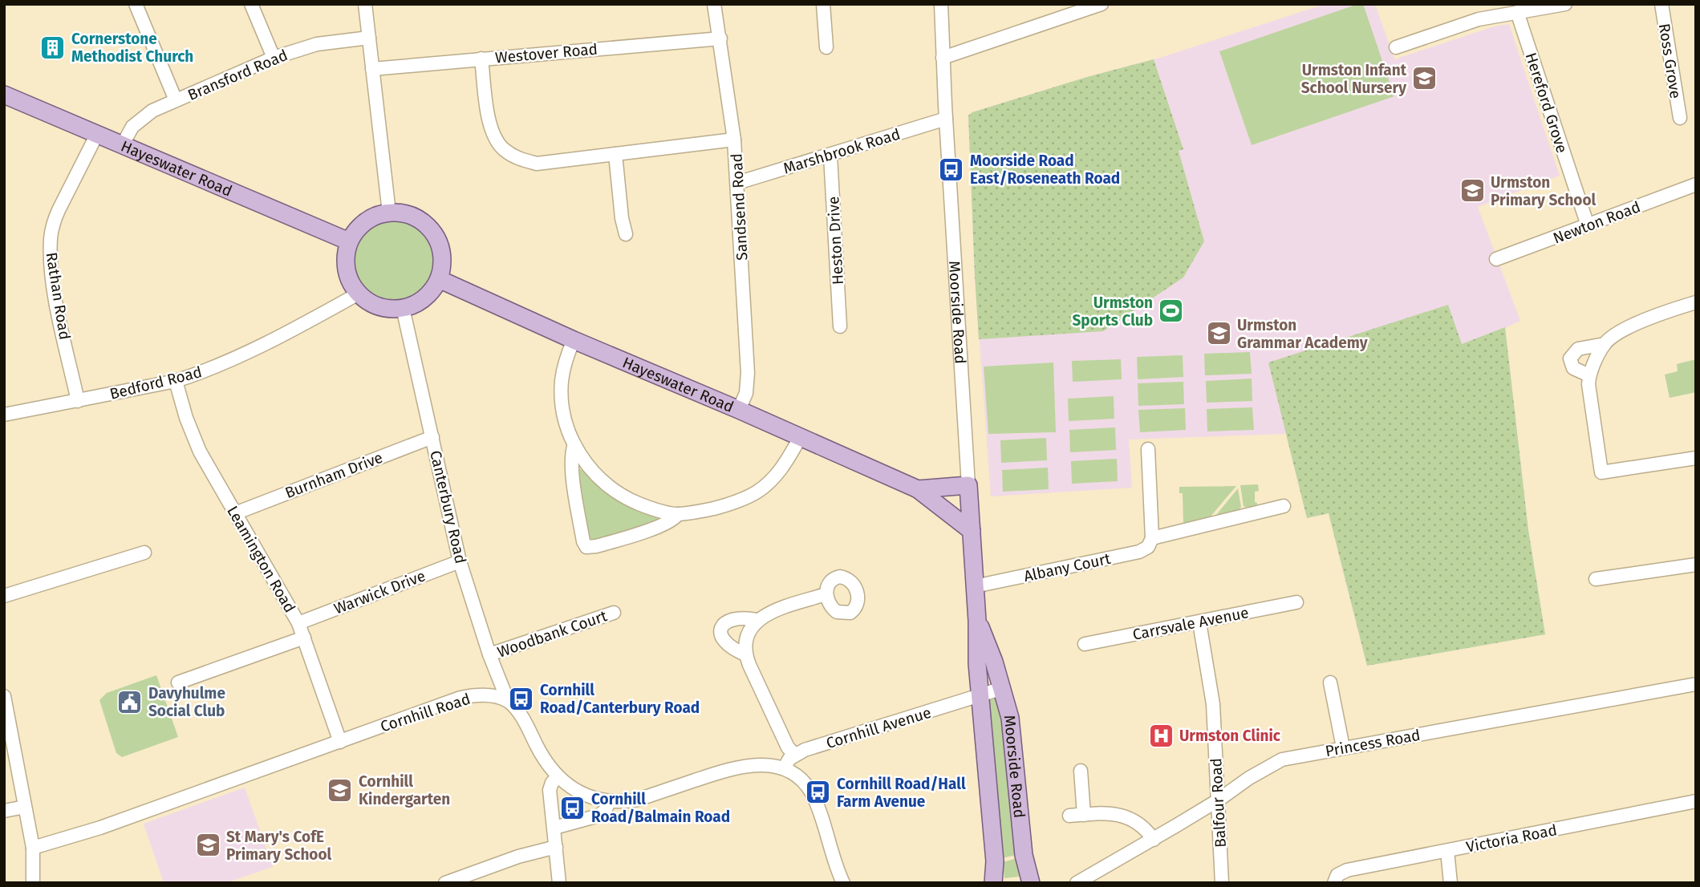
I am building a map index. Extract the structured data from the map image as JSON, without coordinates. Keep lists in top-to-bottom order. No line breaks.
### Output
{"streets":{"main road":["Hayeswater Road","Moorside Road"],"street":["Westover Road","Ross Grove","Bransford Road","Hereford Grove","Marshbrook Road","Sandsend Road","Newton Road","Heston Drive","Rathan Road","Bedford Road","Burnham Drive","Canterbury Road","Leamington Road","Albany Court","Warwick Drive","Carrsvale Avenue","Woodbank Court","Cornhill Road","Cornhill Avenue","Princess Road","Balfour Road","Victoria Road"]},"crossings":[["Westover Road","Sandsend Road"],["Bransford Road","Hayeswater Road"],["Hereford Grove","Newton Road"],["Marshbrook Road","Sandsend Road"],["Marshbrook Road","Heston Drive"],["Marshbrook Road","Moorside Road"],["Hayeswater Road","Sandsend Road"],["Hayeswater Road","Rathan Road"],["Hayeswater Road","Moorside Road"],["Hayeswater Road","Bedford Road"],["Hayeswater Road","Canterbury Road"],["Rathan Road","Bedford Road"],["Moorside Road","Albany Court"],["Moorside Road","Cornhill Avenue"],["Bedford Road","Canterbury Road"],["Bedford Road","Leamington Road"],["Burnham Drive","Canterbury Road"],["Burnham Drive","Leamington Road"],["Canterbury Road","Warwick Drive"],["Canterbury Road","Woodbank Court"],["Canterbury Road","Cornhill Road"],["Leamington Road","Warwick Drive"],["Leamington Road","Cornhill Road"],["Carrsvale Avenue","Balfour Road"],["Princess Road","Balfour Road"]],"places":{"building":["Cornerstone Methodist Church"],"school or university":["Urmston Infant School Nursery","Urmston Primary School","Urmston Grammar Academy","Cornhill Kindergarten","St Mary's CofE Primary School"],"bus stop":["Moorside Road East/Roseneath Road","Cornhill Road/Canterbury Road","Cornhill Road/Hall Farm Avenue","Cornhill Road/Balmain Road"],"sports":["Urmston Sports Club"],"public building":["Davyhulme Social Club"],"hospital":["Urmston Clinic"]}}
